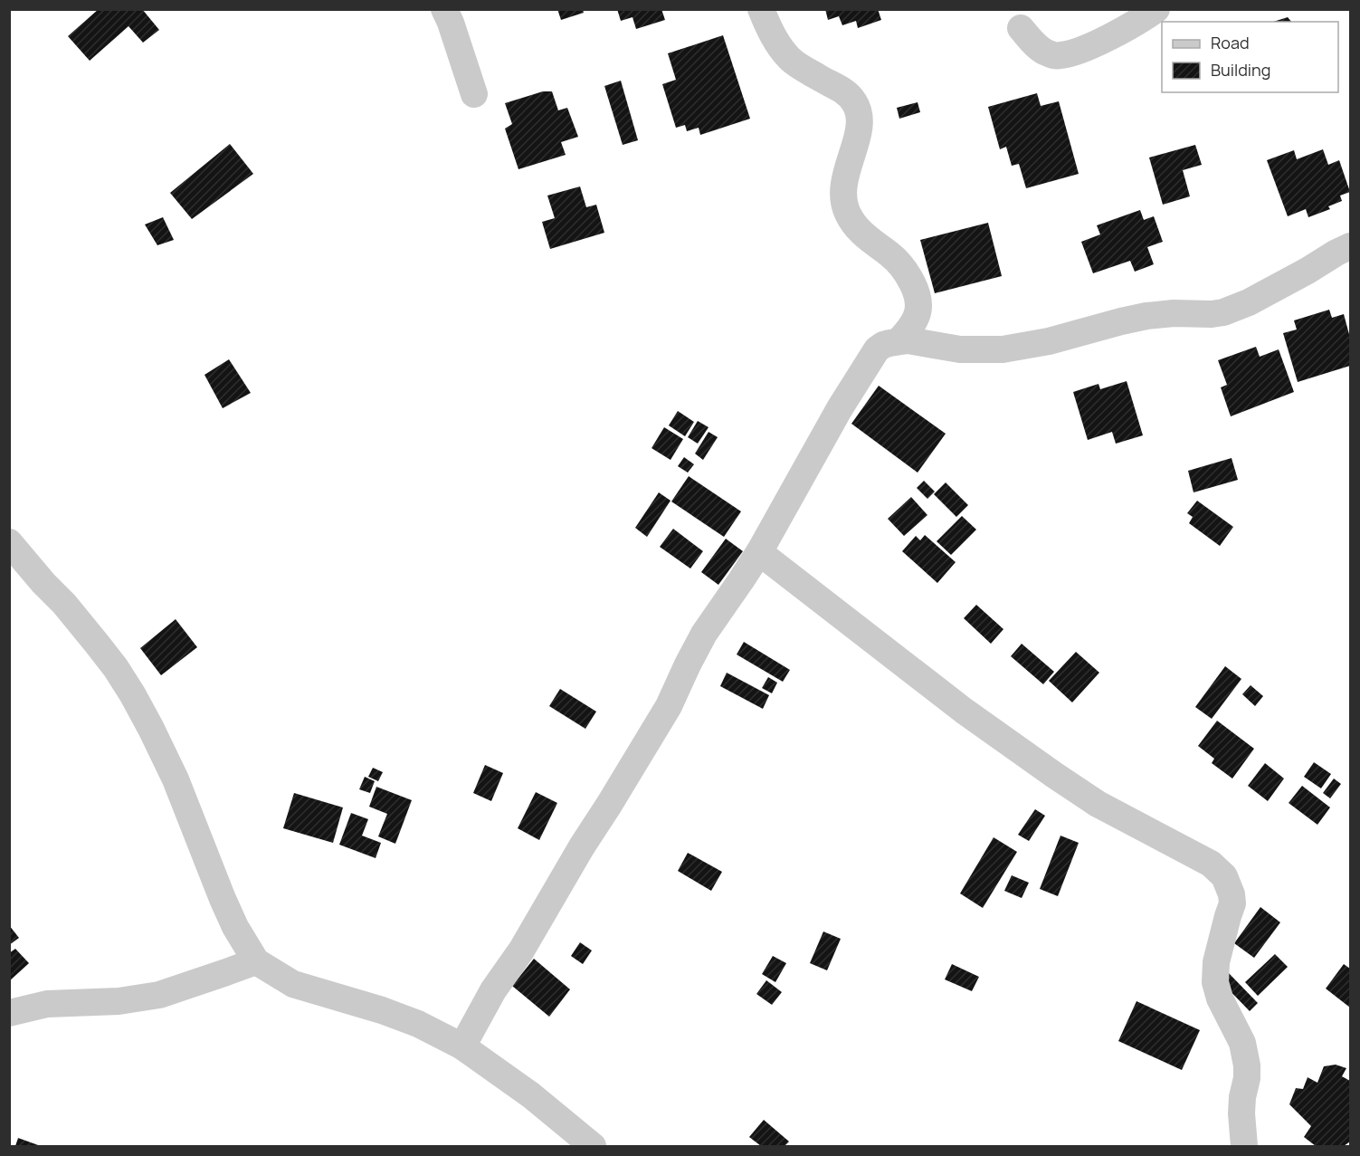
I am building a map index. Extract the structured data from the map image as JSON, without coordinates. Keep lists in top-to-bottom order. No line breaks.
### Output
{"legend":["Road","Building"]}
